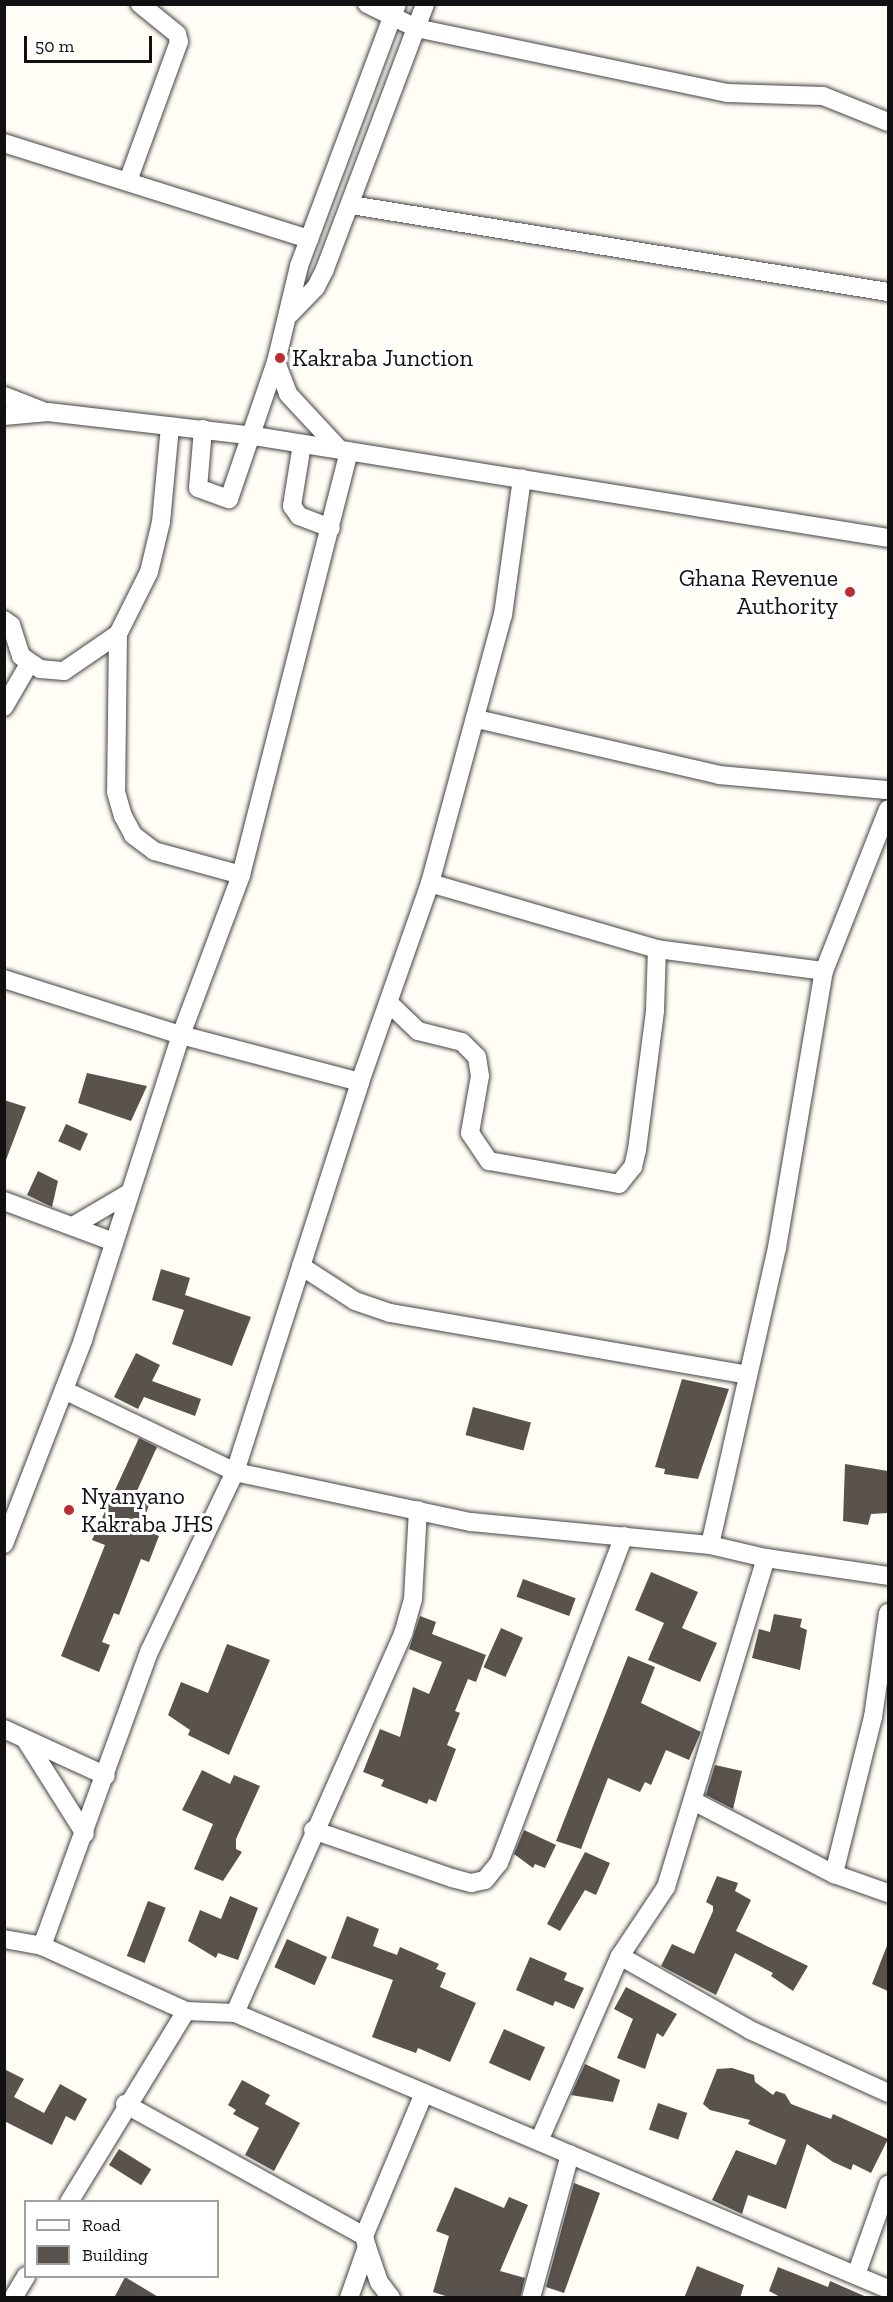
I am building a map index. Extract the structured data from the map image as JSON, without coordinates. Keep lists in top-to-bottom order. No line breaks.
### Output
{"places":["Kakraba Junction","Ghana Revenue Authority","Nyanyano Kakraba JHS"],"legend":["Road","Building"],"scale_bar":"50 m"}
